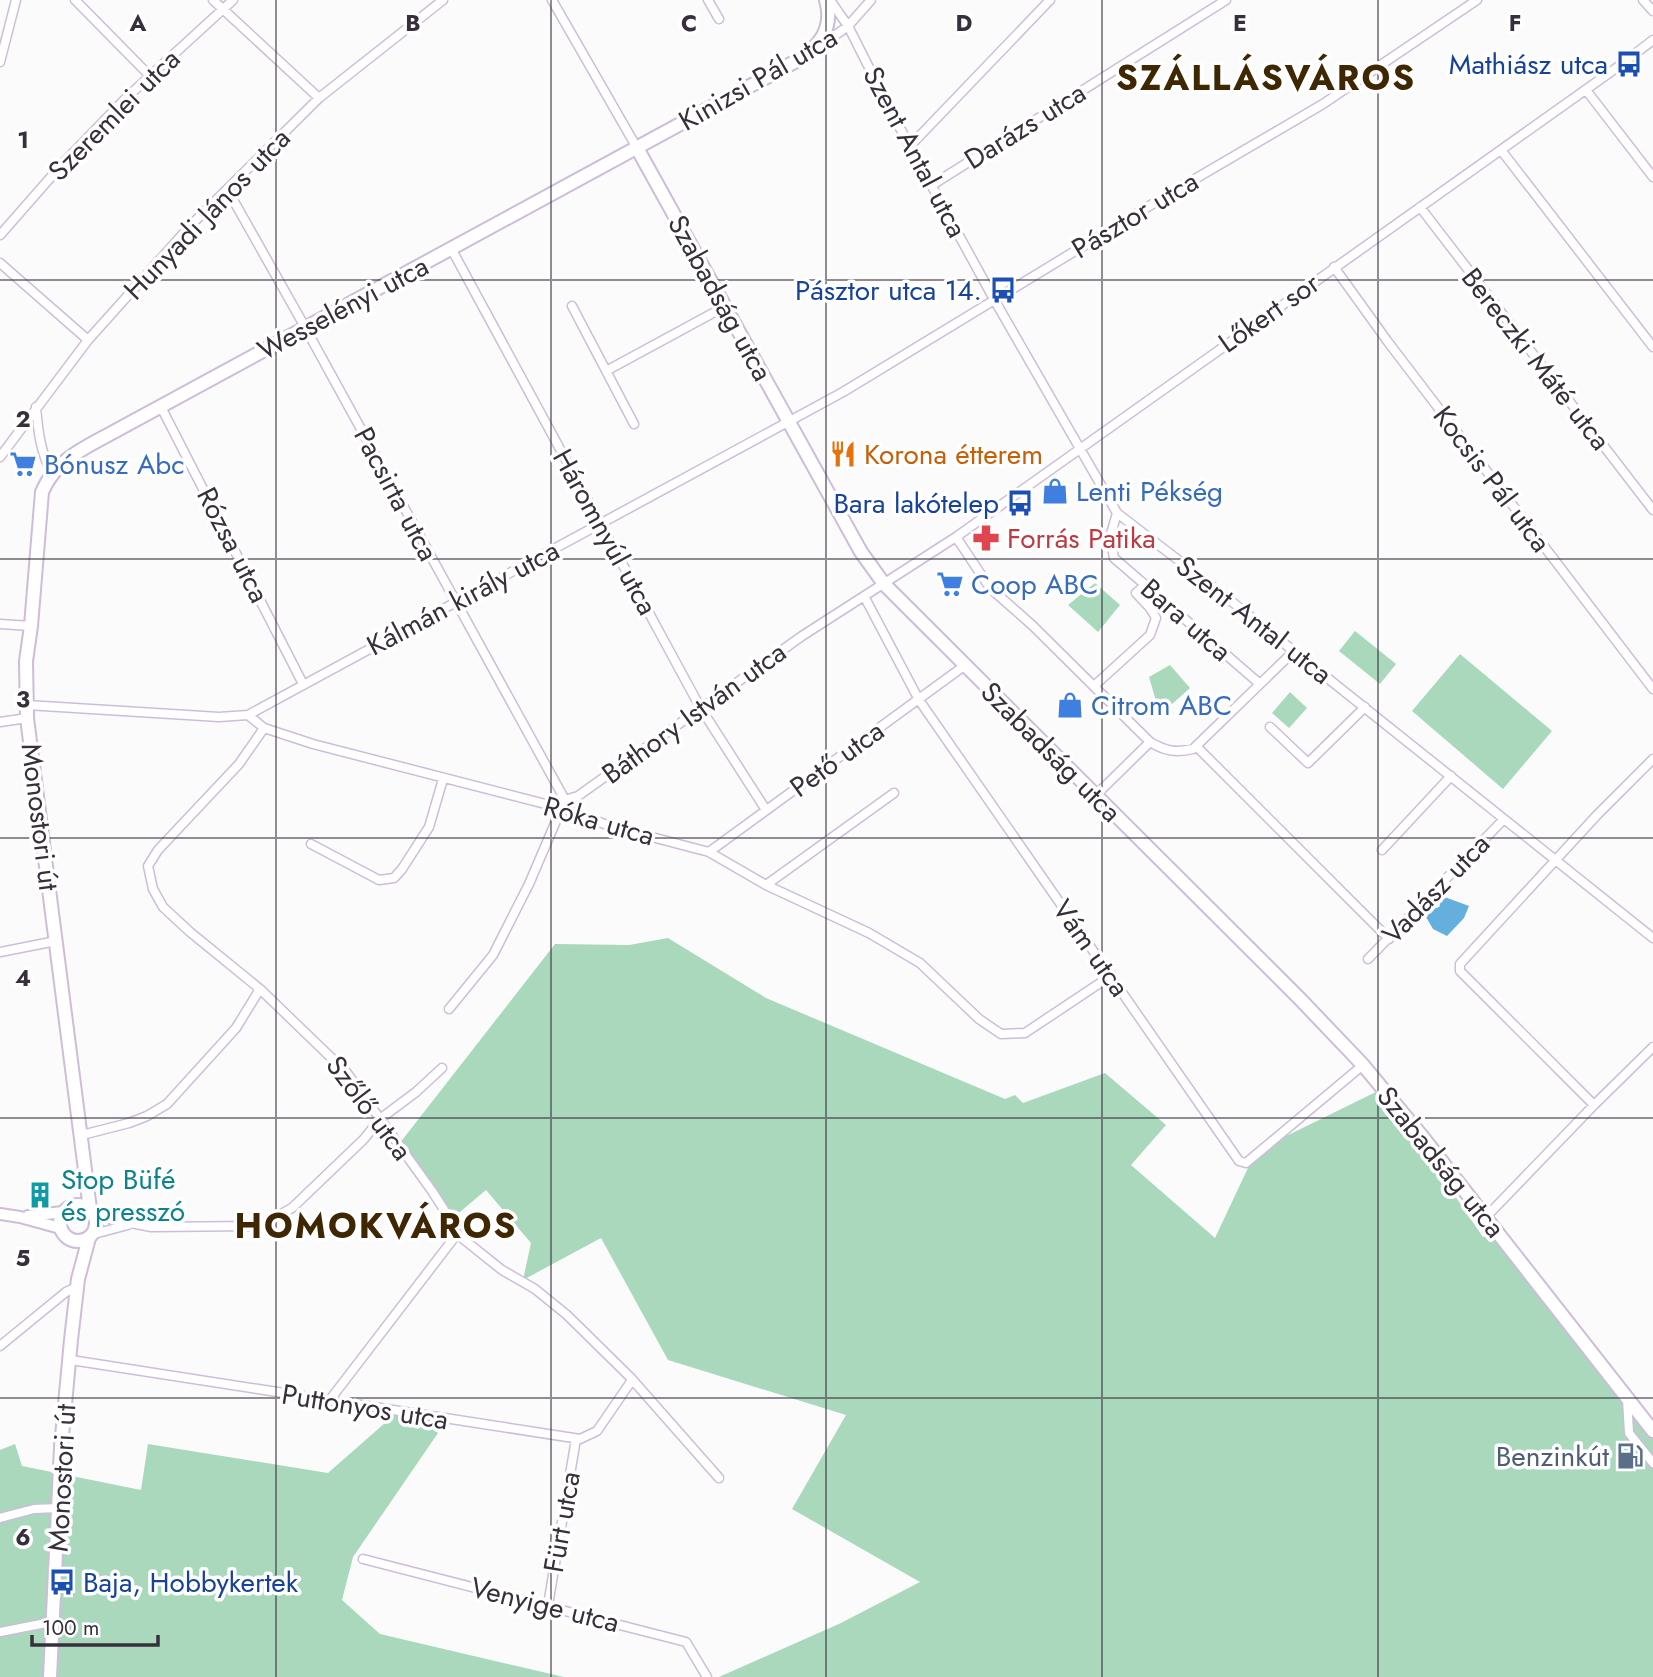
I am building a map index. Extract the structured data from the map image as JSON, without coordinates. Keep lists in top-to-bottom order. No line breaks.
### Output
{"streets":{"main road":["Kinizsi Pál utca","Szent Antal utca","Szabadság utca","Wesselényi utca","Monostori út"],"street":["Szeremlei utca","Darázs utca","Hunyadi János utca","Pásztor utca","Lőkert sor","Bereczki Máté utca","Kocsis Pál utca","Pacsirta utca","Háromnyúl utca","Rózsa utca","Kálmán király utca","Bara utca","Báthory István utca","Pető utca","Róka utca","Vadász utca","Vám utca","Szőlő utca","Puttonyos utca","Fürt utca","Venyige utca"]},"crossings":[["Kinizsi Pál utca","Szent Antal utca"],["Kinizsi Pál utca","Szabadság utca"],["Kinizsi Pál utca","Wesselényi utca"],["Darázs utca","Szent Antal utca"],["Szent Antal utca","Pásztor utca"],["Szent Antal utca","Lőkert sor"],["Szent Antal utca","Bara utca"],["Szent Antal utca","Vadász utca"],["Hunyadi János utca","Pacsirta utca"],["Pásztor utca","Szabadság utca"],["Pásztor utca","Kálmán király utca"],["Szabadság utca","Wesselényi utca"],["Szabadság utca","Lőkert sor"],["Szabadság utca","Kálmán király utca"],["Szabadság utca","Báthory István utca"],["Szabadság utca","Pető utca"],["Szabadság utca","Vám utca"],["Wesselényi utca","Pacsirta utca"],["Wesselényi utca","Háromnyúl utca"],["Wesselényi utca","Rózsa utca"],["Wesselényi utca","Monostori út"],["Lőkert sor","Bereczki Máté utca"],["Lőkert sor","Kocsis Pál utca"],["Lőkert sor","Báthory István utca"],["Pacsirta utca","Kálmán király utca"],["Pacsirta utca","Báthory István utca"],["Pacsirta utca","Róka utca"],["Háromnyúl utca","Kálmán király utca"],["Háromnyúl utca","Báthory István utca"],["Háromnyúl utca","Pető utca"],["Rózsa utca","Kálmán király utca"],["Kálmán király utca","Róka utca"],["Báthory István utca","Róka utca"],["Báthory István utca","Vám utca"],["Pető utca","Róka utca"],["Pető utca","Vám utca"],["Monostori út","Puttonyos utca"],["Róka utca","Vám utca"],["Róka utca","Szőlő utca"],["Puttonyos utca","Fürt utca"],["Fürt utca","Venyige utca"]],"districts":["SZÁLLÁSVÁROS","HOMOKVÁROS"],"places":{"bus stop":["Mathiász utca","Pásztor utca 14.","Bara lakótelep","Baja, Hobbykertek"],"restaurant":["Korona étterem"],"supermarket":["Bónusz Abc","Coop ABC"],"shop":["Lenti Pékség","Citrom ABC"],"pharmacy":["Forrás Patika"],"building":["Stop Büfé és presszó"],"fuel station":["Benzinkút"]},"scale_bar":"100 m","grid":{"columns":["A","B","C","D","E","F"],"rows":["1","2","3","4","5","6"]}}
